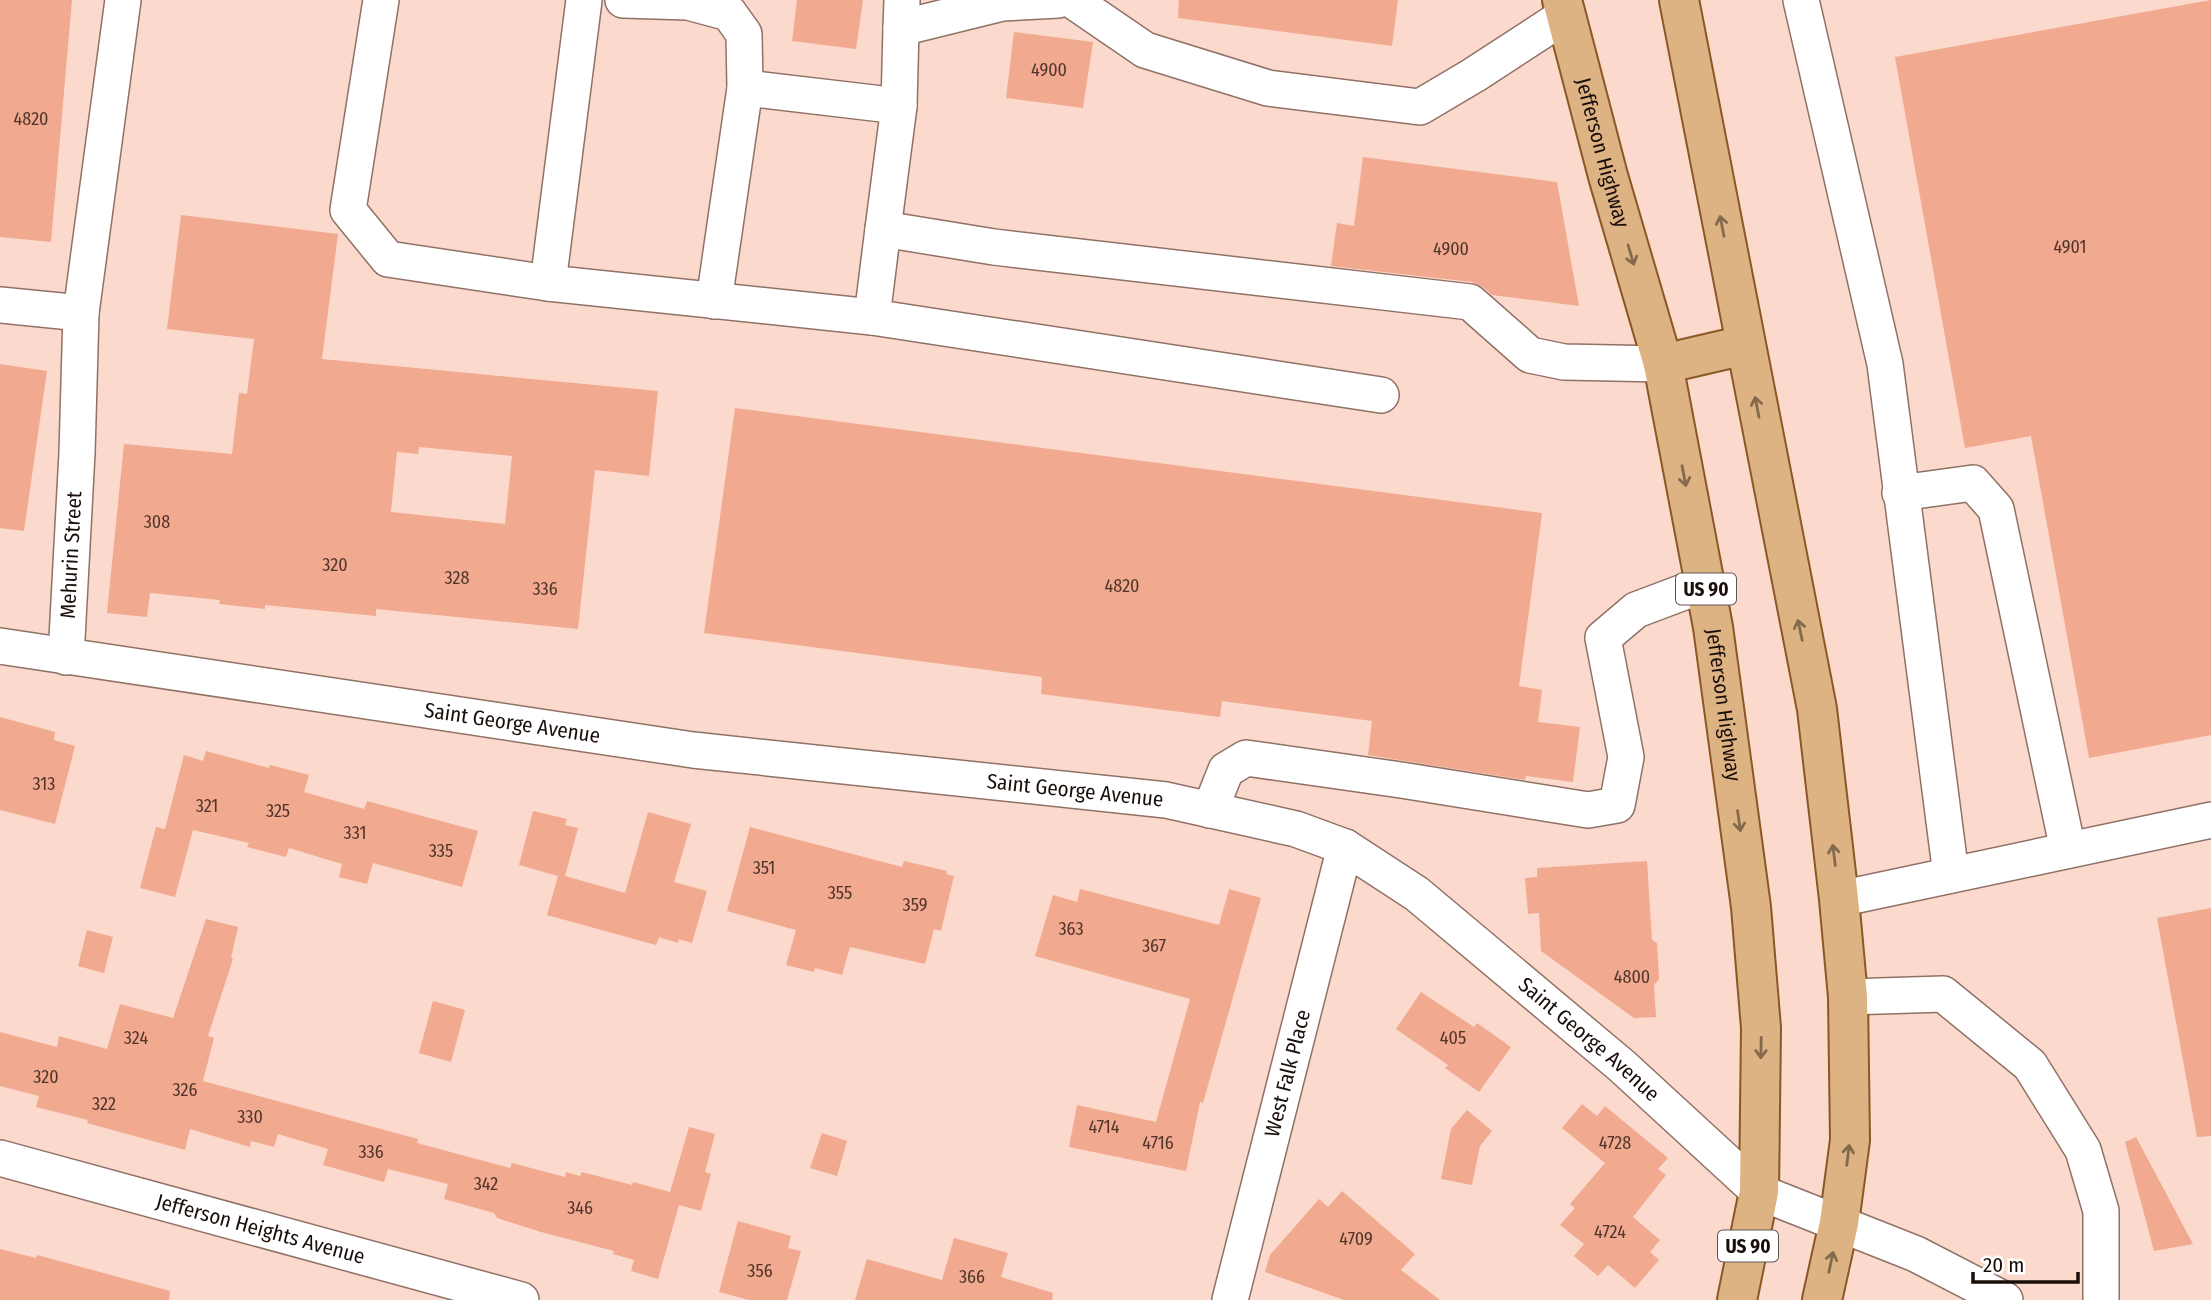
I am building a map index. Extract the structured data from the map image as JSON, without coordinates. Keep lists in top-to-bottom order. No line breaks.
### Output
{"streets":{"main road":["Jefferson Highway","US 90"],"street":["Mehurin Street","Saint George Avenue","West Falk Place","Jefferson Heights Avenue"]},"crossings":[["Jefferson Highway","Saint George Avenue"],["Mehurin Street","Saint George Avenue"],["Saint George Avenue","West Falk Place"]],"house_numbers":["4900","4820","4901","4900","308","320","328","4820","336","313","321","325","331","335","351","355","359","363","367","4800","324","405","320","326","322","330","4714","4716","4728","336","342","346","4724","4709","356","366"],"scale_bar":"20 m"}
